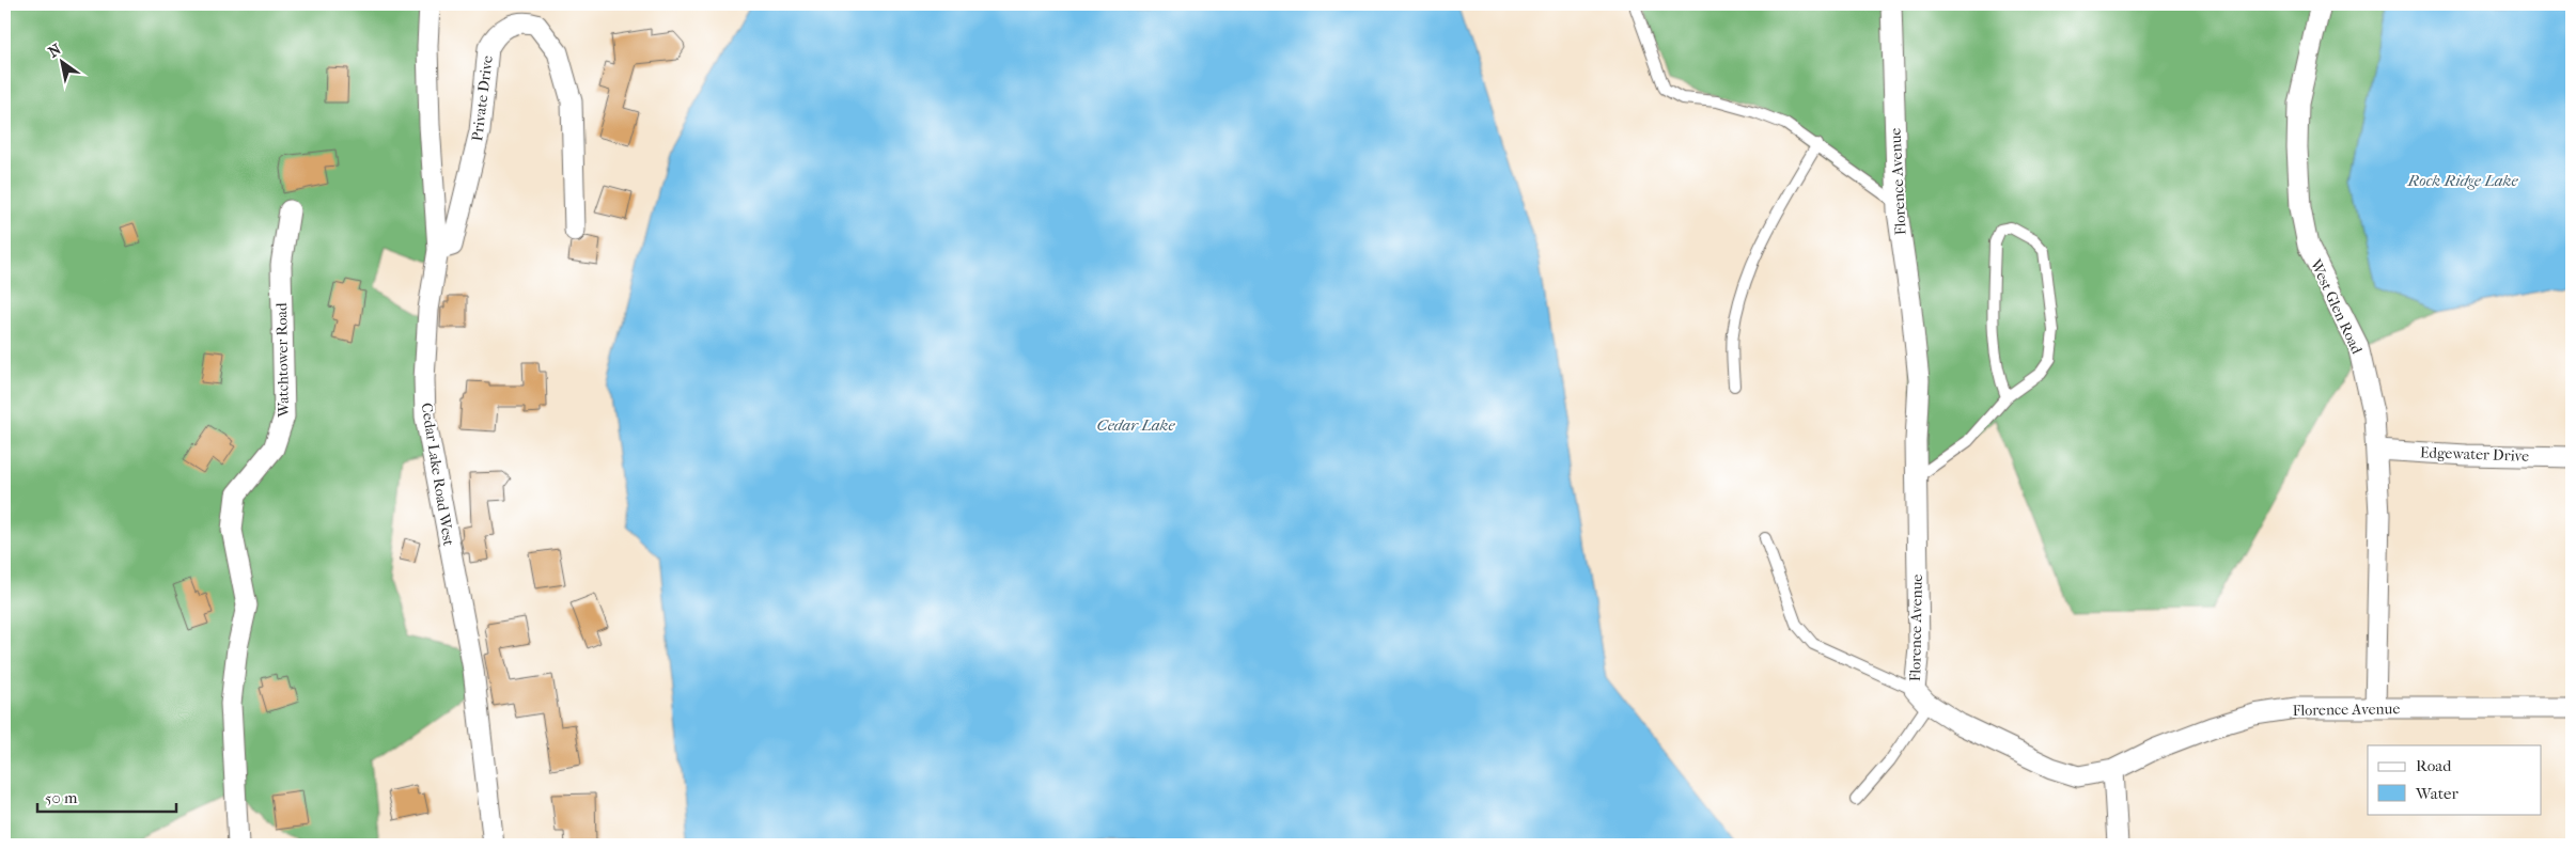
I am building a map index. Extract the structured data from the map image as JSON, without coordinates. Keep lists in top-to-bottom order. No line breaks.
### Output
{"streets":{"street":["Private Drive","Florence Avenue","West Glen Road","Watchtower Road","Edgewater Drive","Cedar Lake Road West"]},"crossings":[["Private Drive","Cedar Lake Road West"],["Florence Avenue","West Glen Road"],["West Glen Road","Edgewater Drive"]],"water":["Rock Ridge Lake","Cedar Lake"],"legend":["Road","Water"],"scale_bar":"50 m","north":"top left"}
